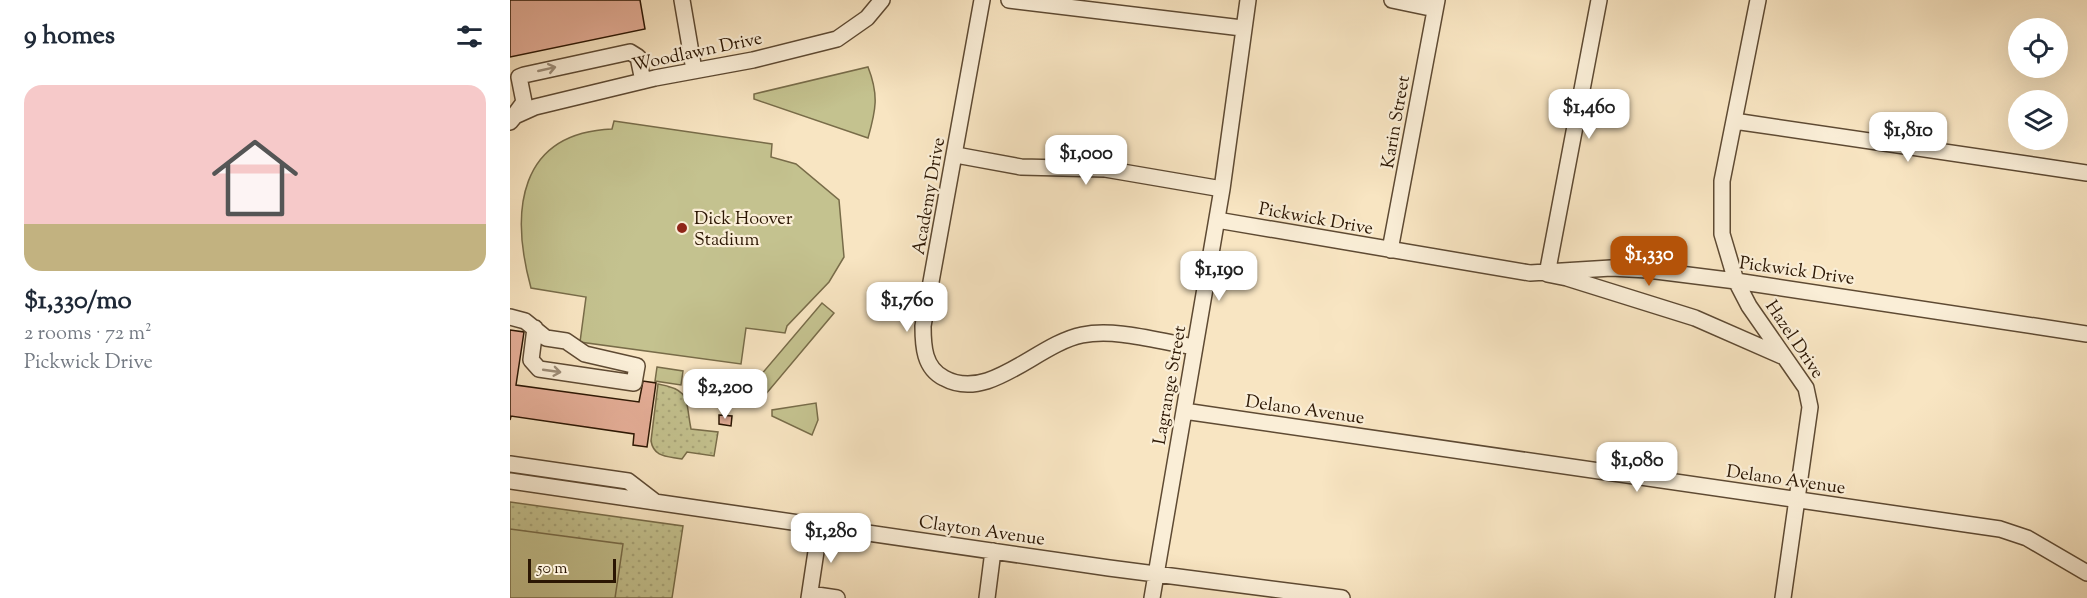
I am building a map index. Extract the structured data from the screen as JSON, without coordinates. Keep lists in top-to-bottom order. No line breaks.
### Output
{"streets":{"street":["Woodlawn Drive","Karin Street","Academy Drive","Pickwick Drive","Hazel Drive","Lagrange Street","Delano Avenue","Clayton Avenue"]},"crossings":[["Karin Street","Pickwick Drive"],["Academy Drive","Lagrange Street"],["Pickwick Drive","Hazel Drive"],["Pickwick Drive","Lagrange Street"],["Hazel Drive","Delano Avenue"],["Lagrange Street","Delano Avenue"],["Lagrange Street","Clayton Avenue"]],"places":["Dick Hoover Stadium"],"scale_bar":"50 m","page":{"heading":"9 homes","list":[{"name":"$1,330/mo","note":"2 rooms · 72 m² · Pickwick Drive"}],"price":["$1,460","$1,810","$1,000","$1,330","$1,190","$1,760","$2,200","$1,080","$1,280"],"scale":"50 m"}}
